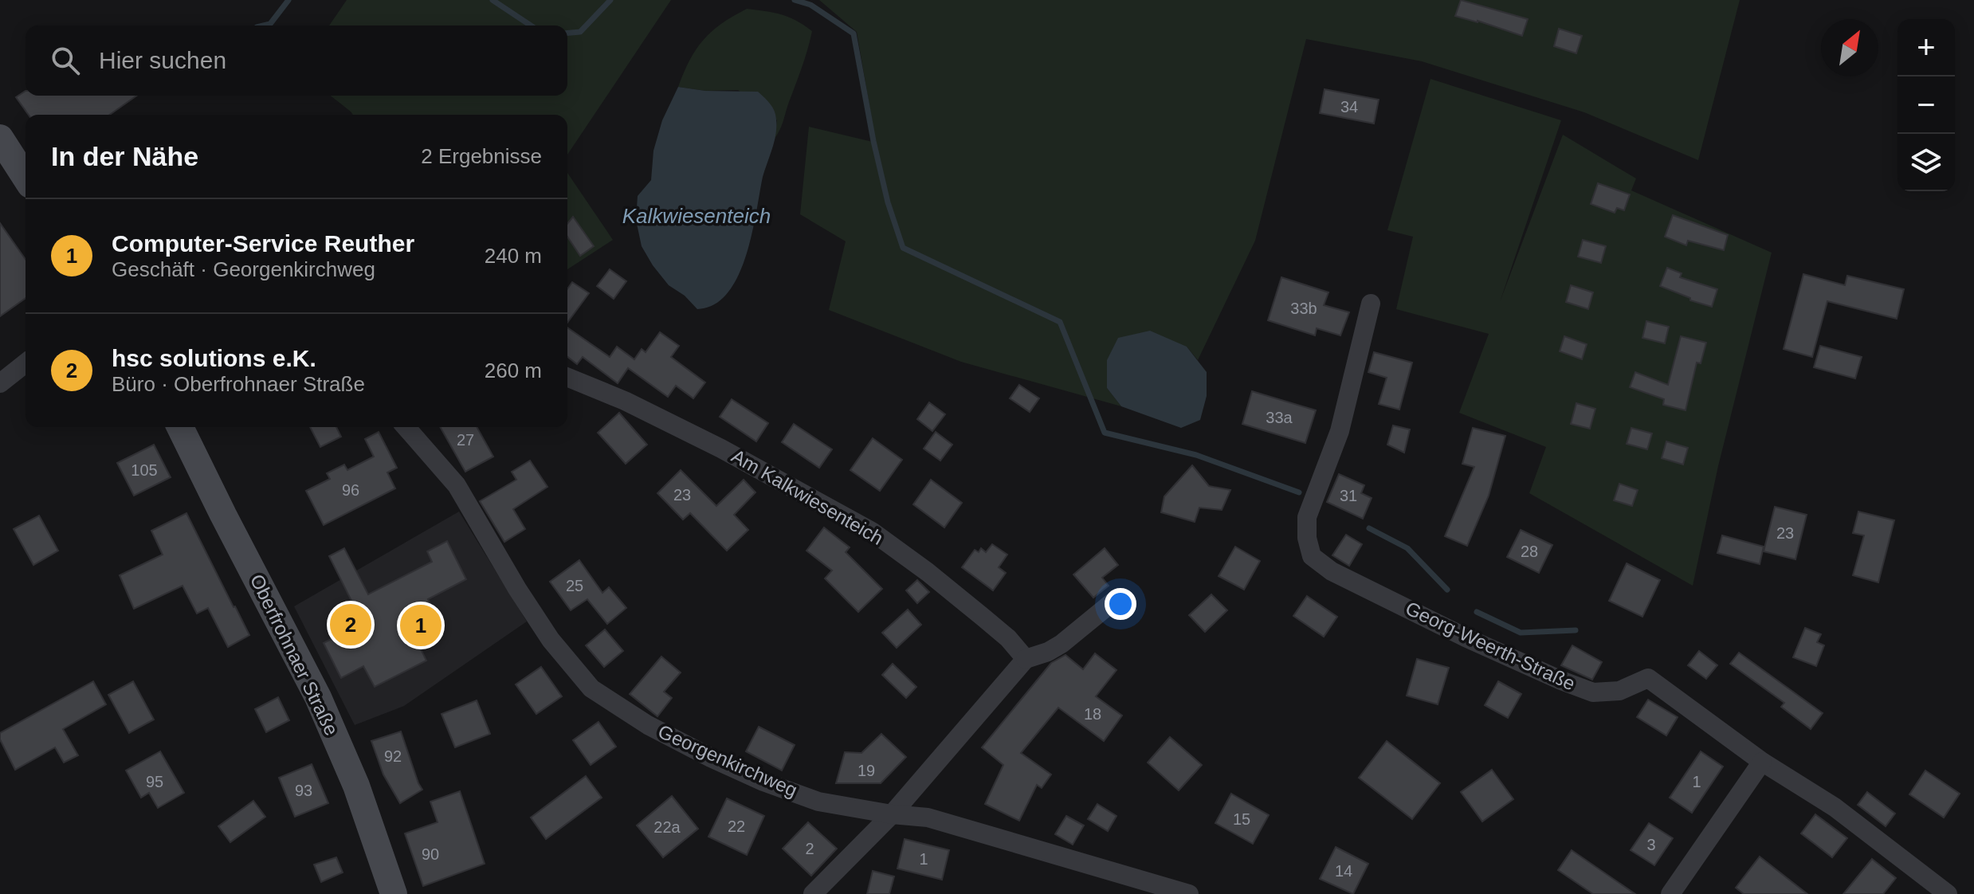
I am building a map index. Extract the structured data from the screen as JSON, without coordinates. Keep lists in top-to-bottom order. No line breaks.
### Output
{"streets":{"main road":["Oberfrohnaer Straße"],"street":["Am Kalkwiesenteich","Georg-Weerth-Straße","Georgenkirchweg"]},"water":["Kalkwiesenteich"],"house_numbers":["34","33b","33a","27","105","96","23","31","23","28","25","18","92","19","95","1","93","15","22","22a","3","2","90","1","14"],"north":"top right","page":{"map_buttons":["+","−"],"search":"Hier suchen","heading":["In der Nähe","2 Ergebnisse"],"list":[{"mark":"1","name":"Computer-Service Reuther","note":"Geschäft · Georgenkirchweg","value":"240 m"},{"mark":"2","name":"hsc solutions e.K.","note":"Büro · Oberfrohnaer Straße","value":"260 m"}],"pins":["2","1"]}}
